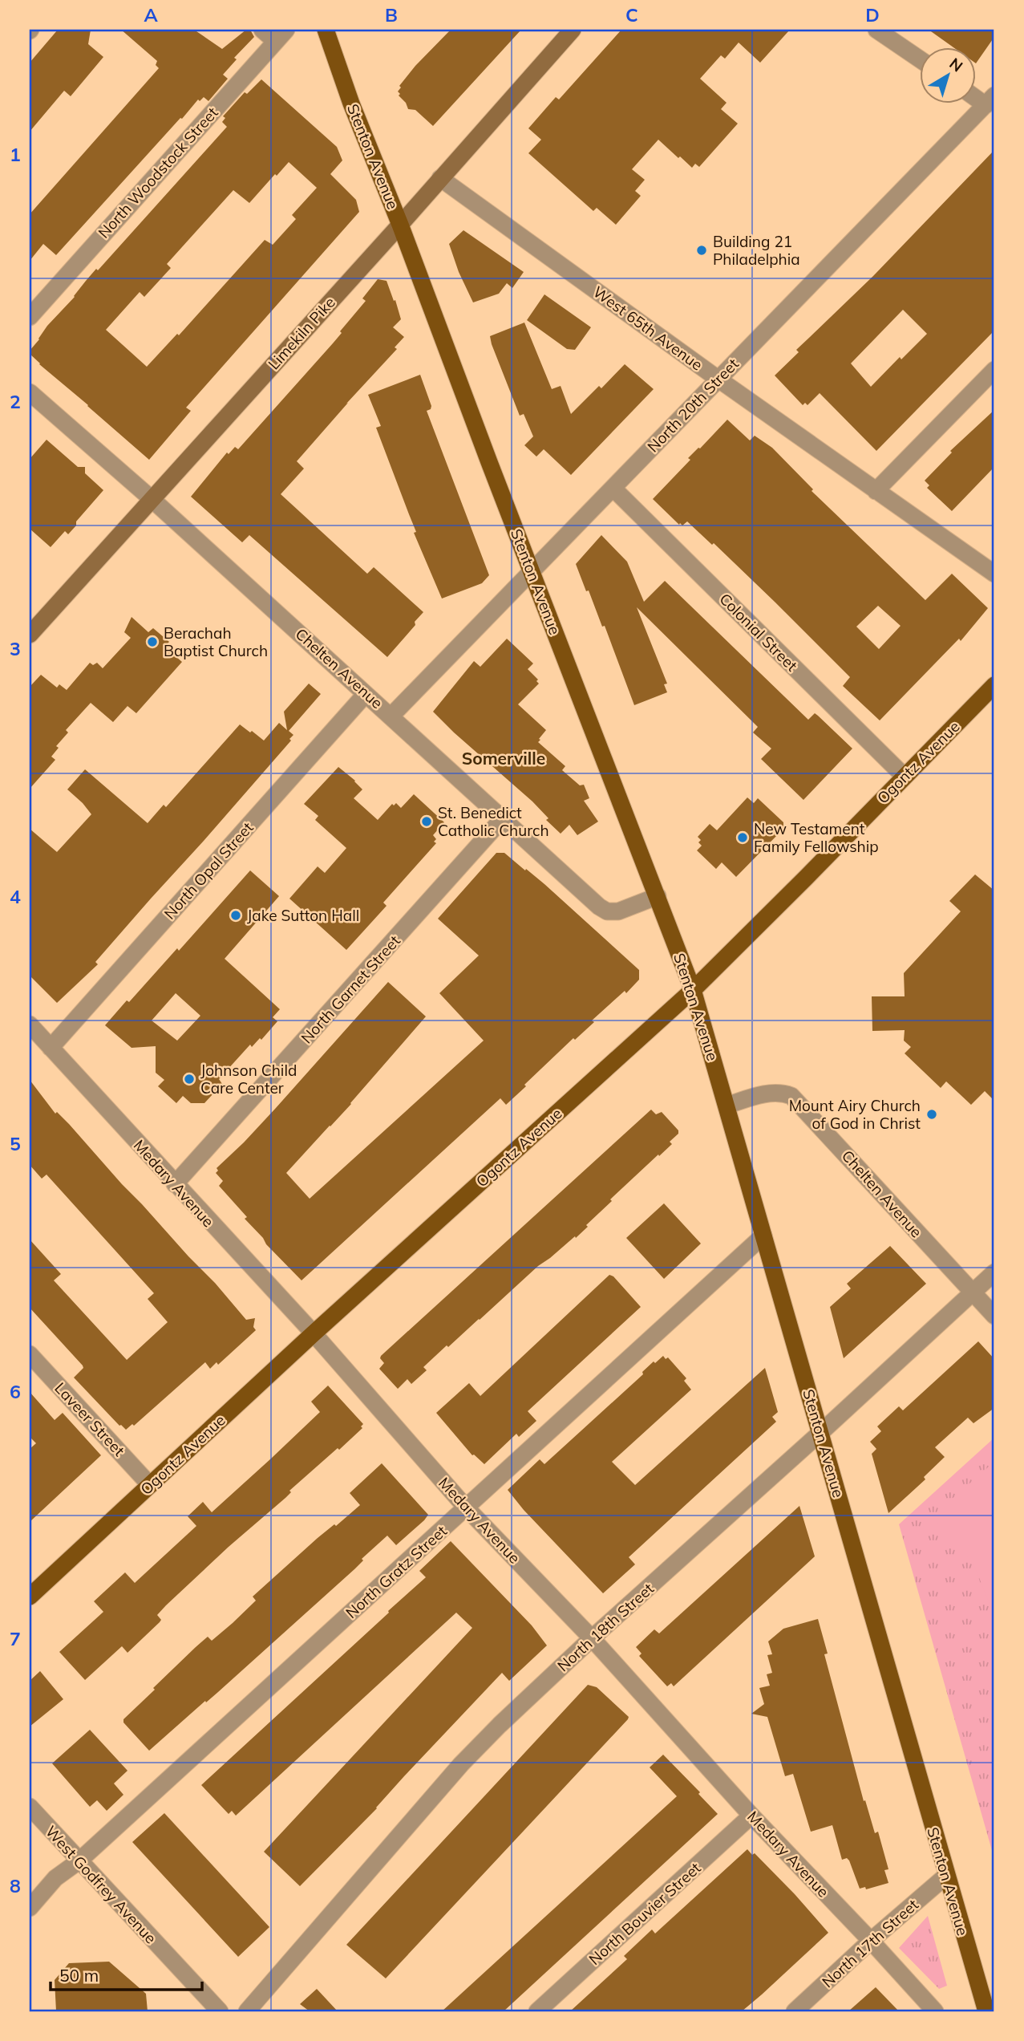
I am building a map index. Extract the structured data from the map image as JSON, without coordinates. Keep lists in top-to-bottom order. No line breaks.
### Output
{"streets":{"main road":["Stenton Avenue","Ogontz Avenue"],"street":["North Woodstock Street","West 65th Avenue","Limekiln Pike","North 20th Street","Colonial Street","Chelten Avenue","North Opal Street","North Garnet Street","Medary Avenue","Laveer Street","North Gratz Street","North 18th Street","West Godfrey Avenue","North Bouvier Street","North 17th Street"]},"crossings":[["Stenton Avenue","Limekiln Pike"],["Stenton Avenue","North 20th Street"],["Stenton Avenue","Chelten Avenue"],["Stenton Avenue","Ogontz Avenue"],["Stenton Avenue","North Gratz Street"],["Stenton Avenue","North 18th Street"],["Stenton Avenue","North 17th Street"],["West 65th Avenue","Limekiln Pike"],["West 65th Avenue","North 20th Street"],["Limekiln Pike","Chelten Avenue"],["North 20th Street","Colonial Street"],["North 20th Street","Chelten Avenue"],["Colonial Street","Ogontz Avenue"],["Chelten Avenue","North Opal Street"],["Chelten Avenue","North Garnet Street"],["Chelten Avenue","North 18th Street"],["Ogontz Avenue","Medary Avenue"],["Ogontz Avenue","Laveer Street"],["North Opal Street","Medary Avenue"],["North Garnet Street","Medary Avenue"],["Medary Avenue","North Gratz Street"],["Medary Avenue","North 18th Street"],["Medary Avenue","North Bouvier Street"],["Medary Avenue","North 17th Street"],["North Gratz Street","West Godfrey Avenue"]],"districts":["Somerville"],"places":["Building 21 Philadelphia","Berachah Baptist Church","St. Benedict Catholic Church","New Testament Family Fellowship","Jake Sutton Hall","Johnson Child Care Center","Mount Airy Church of God in Christ"],"scale_bar":"50 m","north":"top right","grid":{"columns":["A","B","C","D"],"rows":["1","2","3","4","5","6","7","8"]}}
